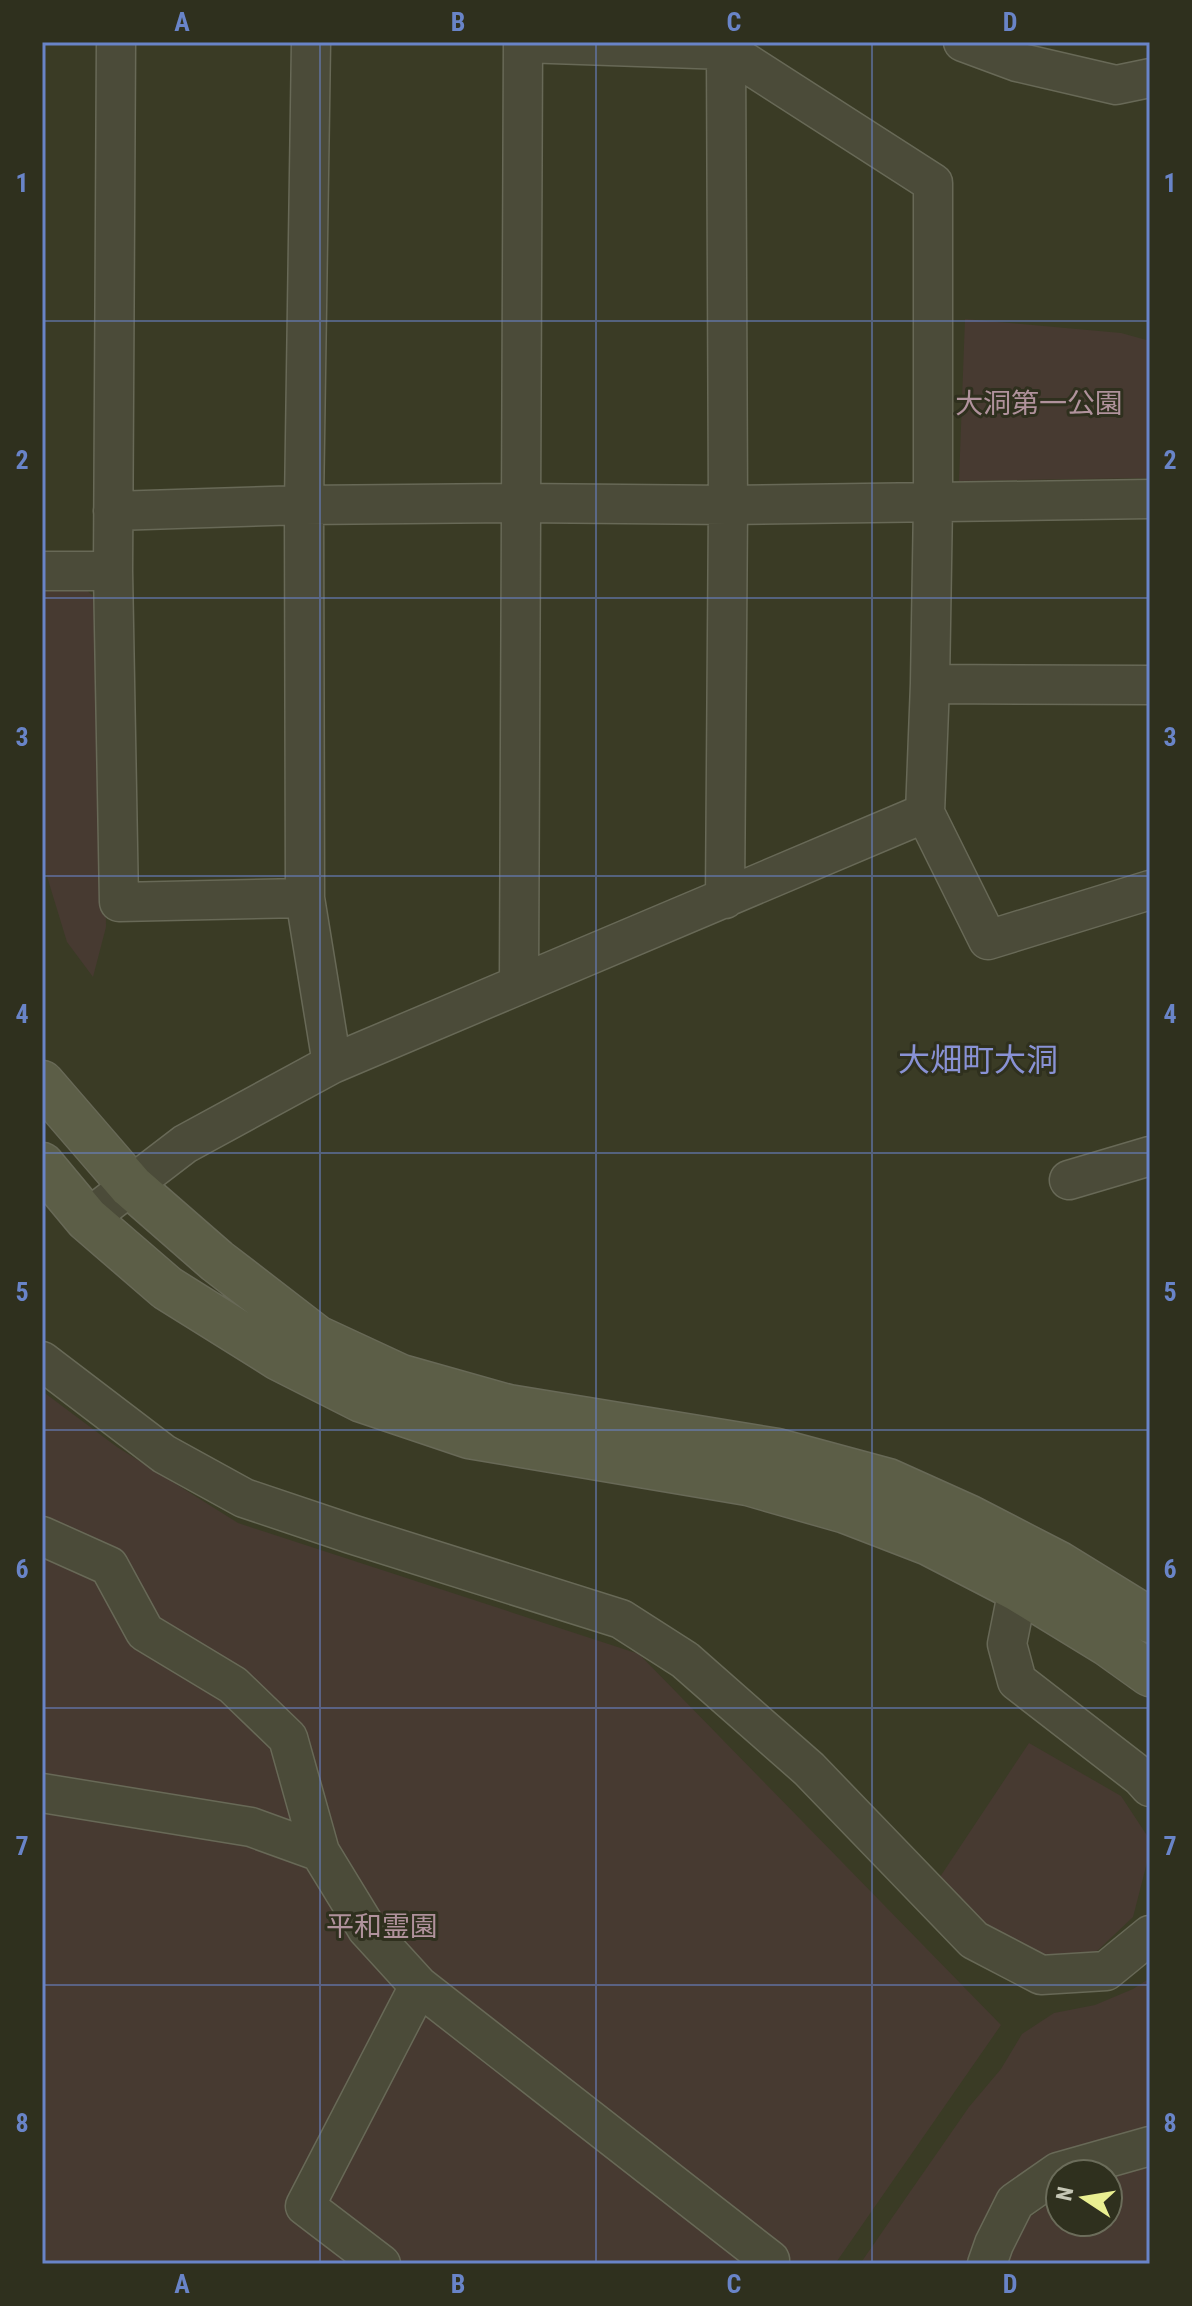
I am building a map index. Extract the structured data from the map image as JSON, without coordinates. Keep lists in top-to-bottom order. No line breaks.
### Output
{"districts":["大畑町大洞"],"parks":["大洞第一公園","平和霊園"],"north":"left","grid":{"columns":["A","B","C","D"],"rows":["1","2","3","4","5","6","7","8"]}}
